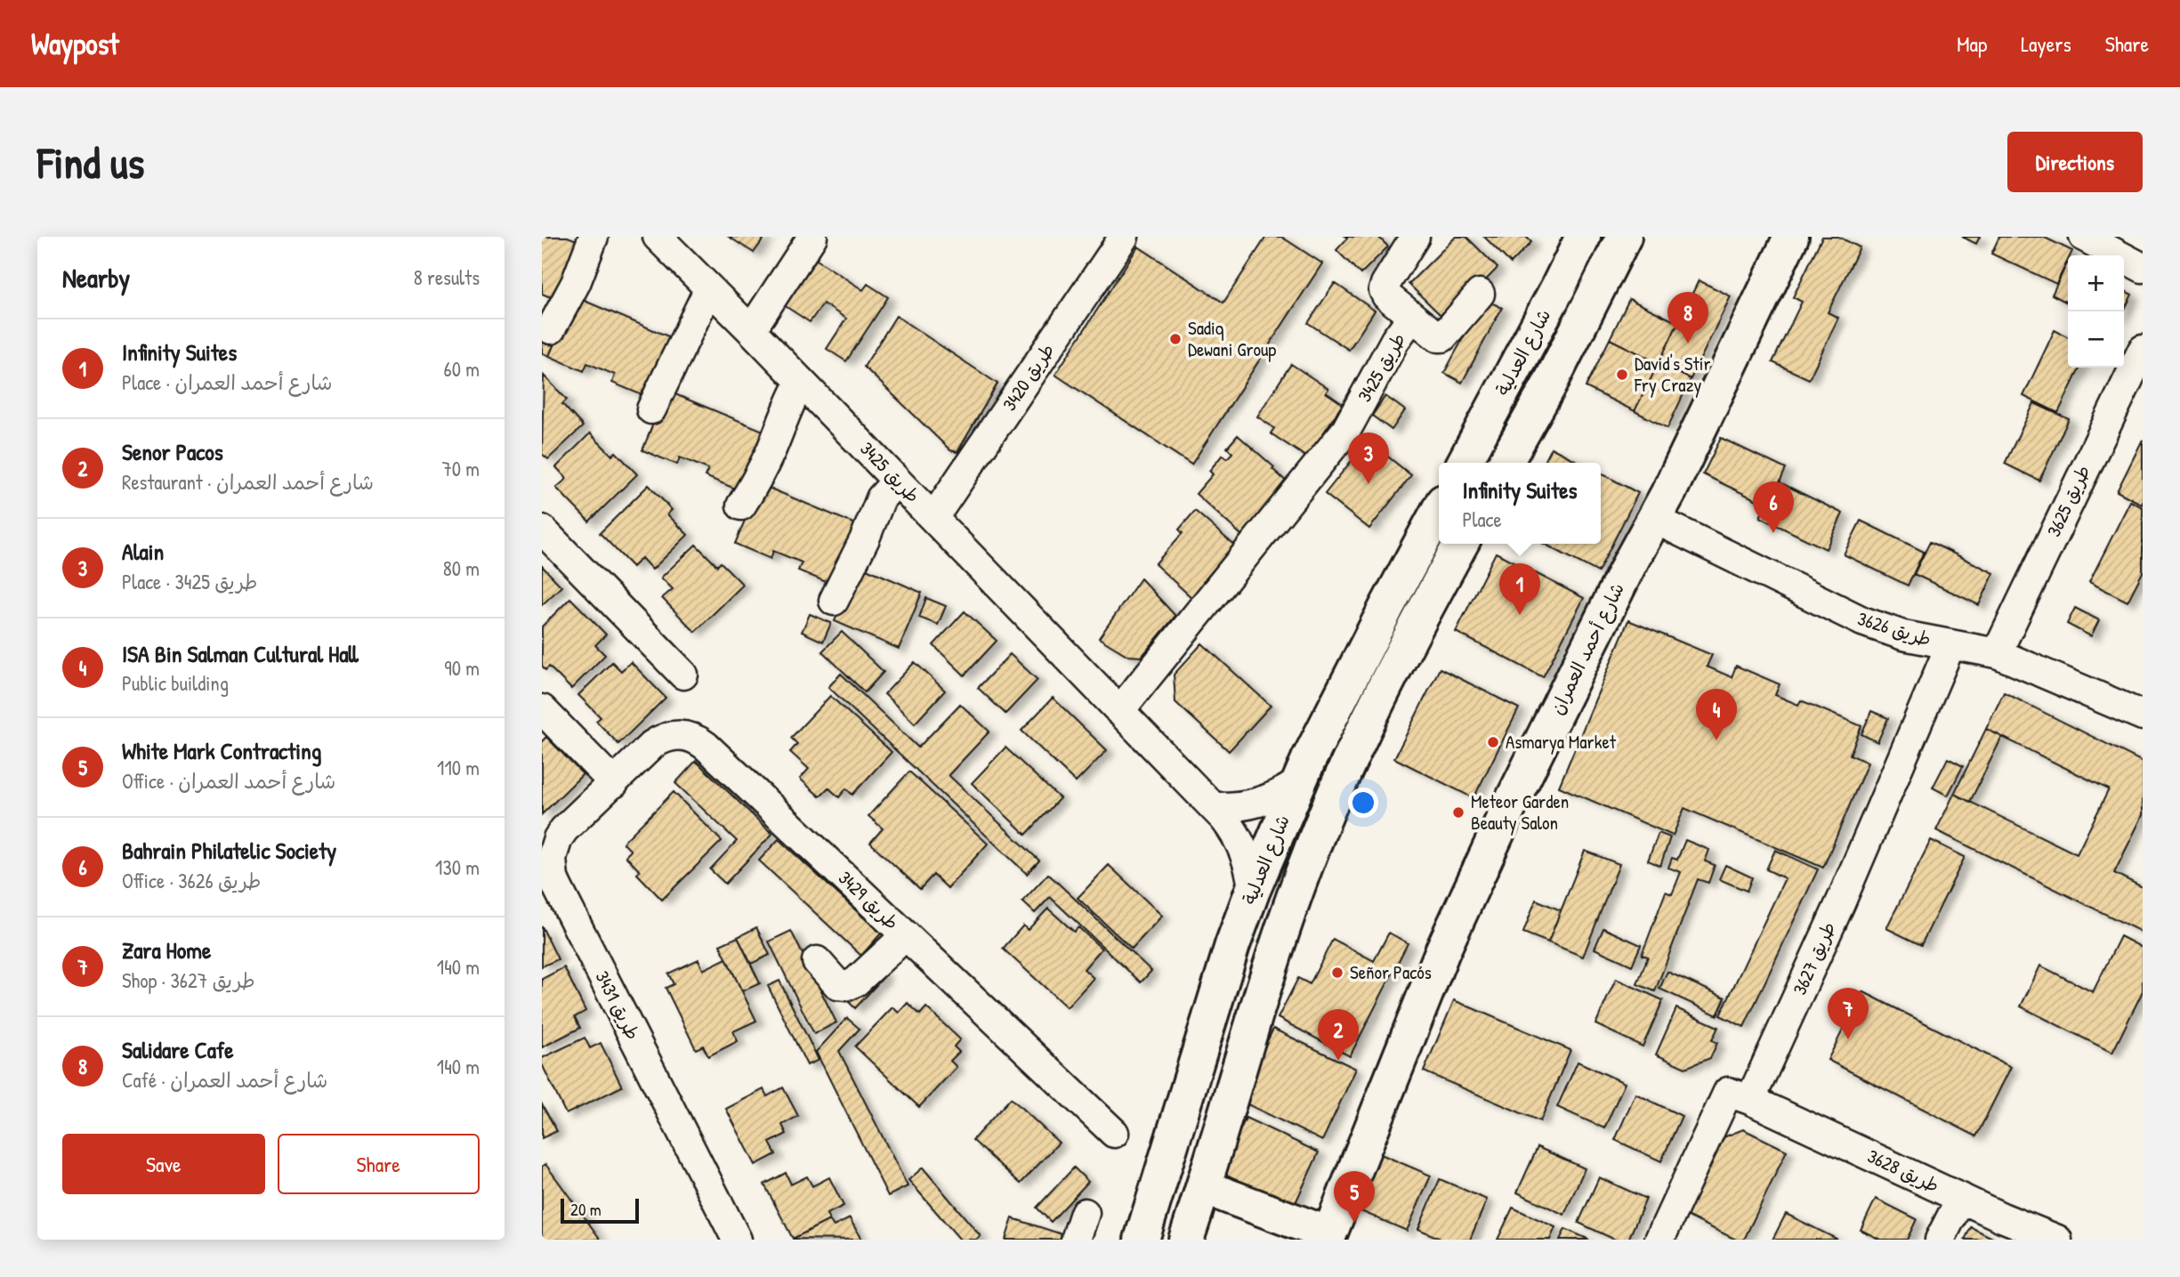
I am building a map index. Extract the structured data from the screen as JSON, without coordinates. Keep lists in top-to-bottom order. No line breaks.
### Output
{"streets":{"main road":["شارع العدلية","شارع أحمد العمران"],"street":["طريق 3425","طريق 3420","طريق 3625","طريق 3626","طريق 3429","طريق 3627","طريق 3431","طريق 3628"]},"crossings":[["شارع العدلية","طريق 3425"],["طريق 3425","طريق 3420"],["طريق 3625","طريق 3626"],["طريق 3626","شارع أحمد العمران"],["طريق 3626","طريق 3627"],["طريق 3429","طريق 3431"],["طريق 3627","طريق 3628"]],"places":["Sadiq Dewani Group","David's Stir Fry Crazy","Asmarya Market","Meteor Garden Beauty Salon","Señor Pacós"],"scale_bar":"20 m","page":{"header":"Waypost","nav":["Map","Layers","Share"],"buttons":["Directions",["Save","Share"]],"title":"Find us","heading":["Nearby","8 results"],"map_buttons":["+","−"],"pins":["8","3","6","1","4","7","2","5"],"list":[{"mark":"1","name":"Infinity Suites","note":"Place · شارع أحمد العمران","value":"60 m"},{"mark":"2","name":"Senor Pacos","note":"Restaurant · شارع أحمد العمران","value":"70 m"},{"mark":"3","name":"Alain","note":"Place · طريق 3425","value":"80 m"},{"mark":"4","name":"ISA Bin Salman Cultural Hall","note":"Public building","value":"90 m"},{"mark":"5","name":"White Mark Contracting","note":"Office · شارع أحمد العمران","value":"110 m"},{"mark":"6","name":"Bahrain Philatelic Society","note":"Office · طريق 3626","value":"130 m"},{"mark":"7","name":"Zara Home","note":"Shop · طريق 3627","value":"140 m"},{"mark":"8","name":"Salidare Cafe","note":"Café · شارع أحمد العمران","value":"140 m"}],"popup":["Infinity Suites","Place"],"scale":"20 m"}}
